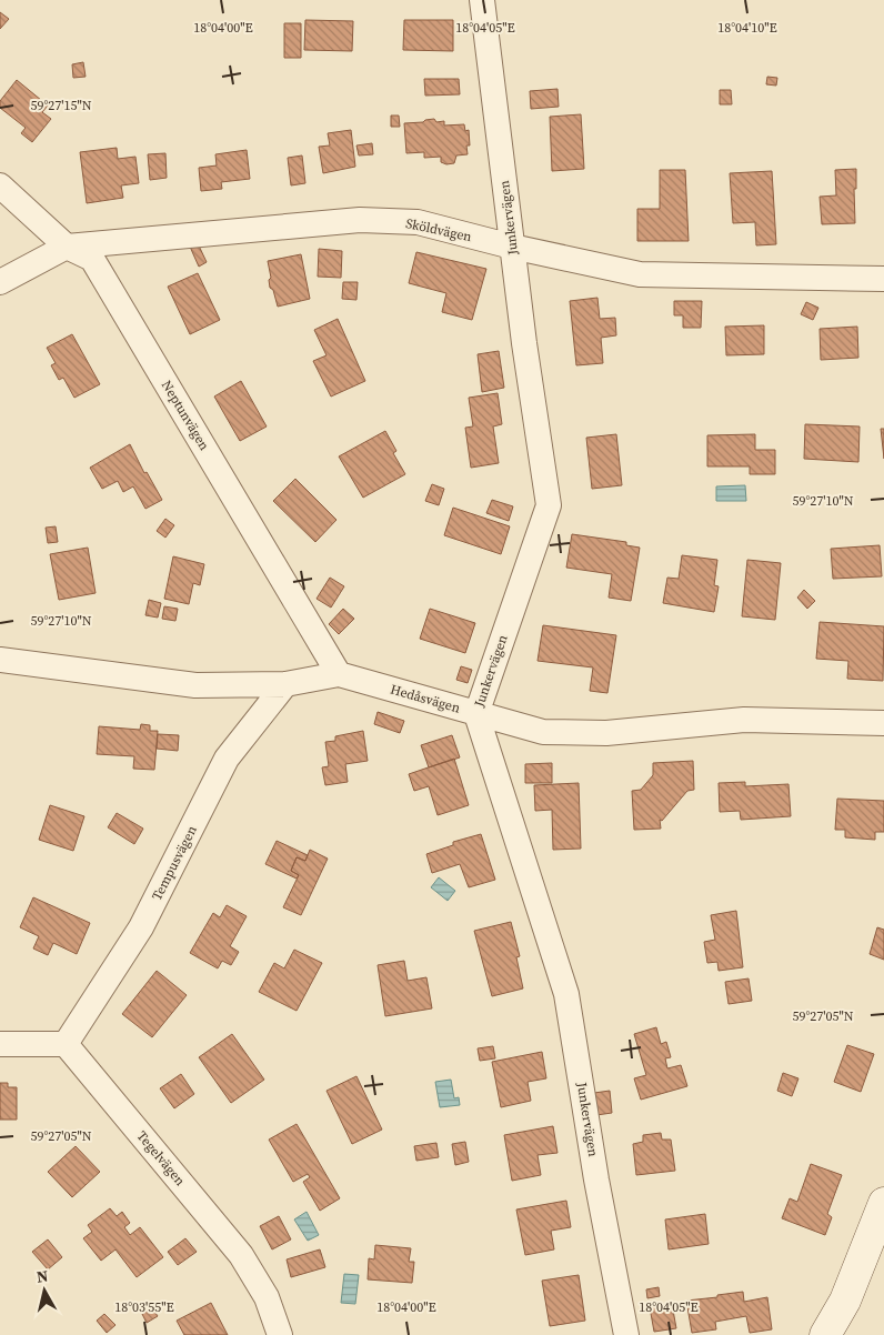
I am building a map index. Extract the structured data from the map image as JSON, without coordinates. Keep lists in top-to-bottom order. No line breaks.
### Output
{"streets":{"street":["Junkervägen","Sköldvägen","Neptunvägen","Hedåsvägen","Tempusvägen","Tegelvägen"]},"crossings":[["Junkervägen","Sköldvägen"],["Junkervägen","Hedåsvägen"],["Sköldvägen","Neptunvägen"],["Neptunvägen","Hedåsvägen"],["Hedåsvägen","Tempusvägen"],["Tempusvägen","Tegelvägen"]],"north":"top","coordinates":["18°04'00\"E","18°04'05\"E","18°04'10\"E","59°27'15\"N","59°27'10\"N","59°27'05\"N","18°03'55\"E"]}
